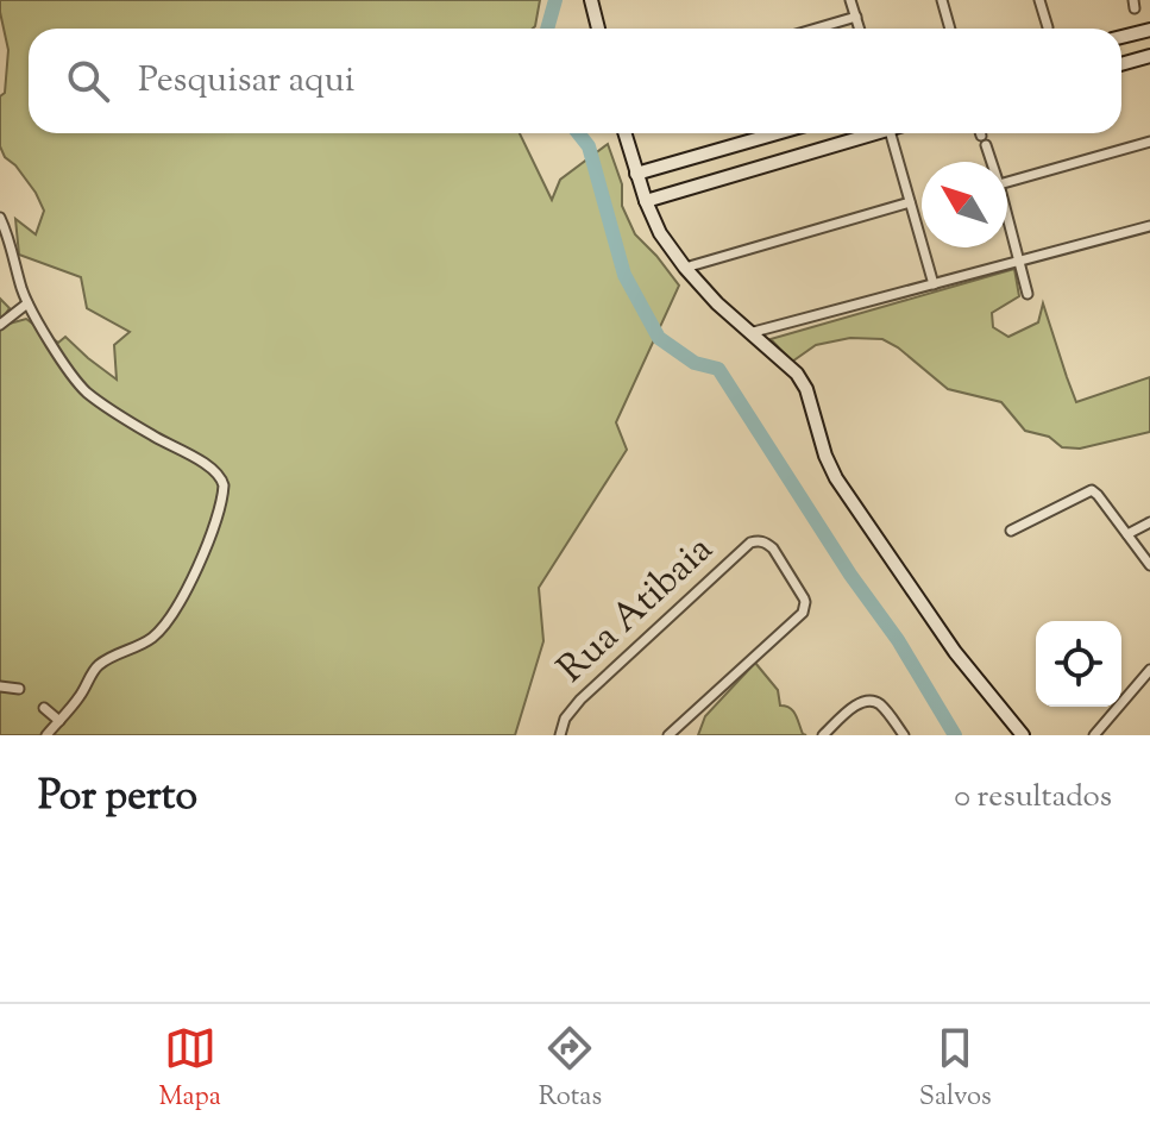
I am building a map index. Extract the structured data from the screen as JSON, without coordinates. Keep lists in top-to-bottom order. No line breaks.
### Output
{"streets":{"street":["Rua Atibaia"]},"north":"top left","page":{"search":"Pesquisar aqui","heading":["Por perto","0 resultados"],"nav":["Mapa","Rotas","Salvos"]}}
